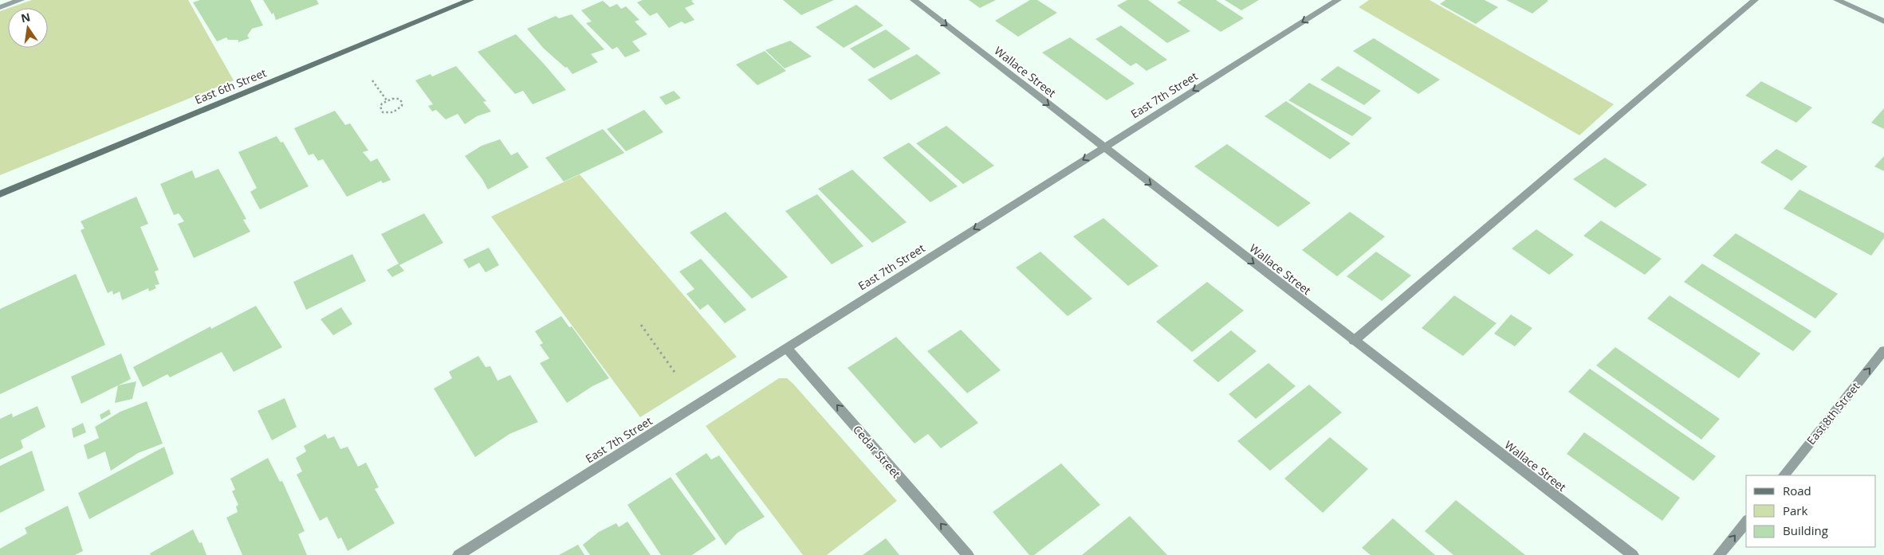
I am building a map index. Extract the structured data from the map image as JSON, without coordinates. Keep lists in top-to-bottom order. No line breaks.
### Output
{"streets":{"main road":["East 6th Street"],"street":["Wallace Street","East 7th Street","East 8th Street","Cedar Street"]},"crossings":[["Wallace Street","East 7th Street"],["East 7th Street","Cedar Street"]],"one_way":["Wallace Street","East 7th Street","East 8th Street","Cedar Street"],"legend":["Road","Park","Building"],"north":"top"}
